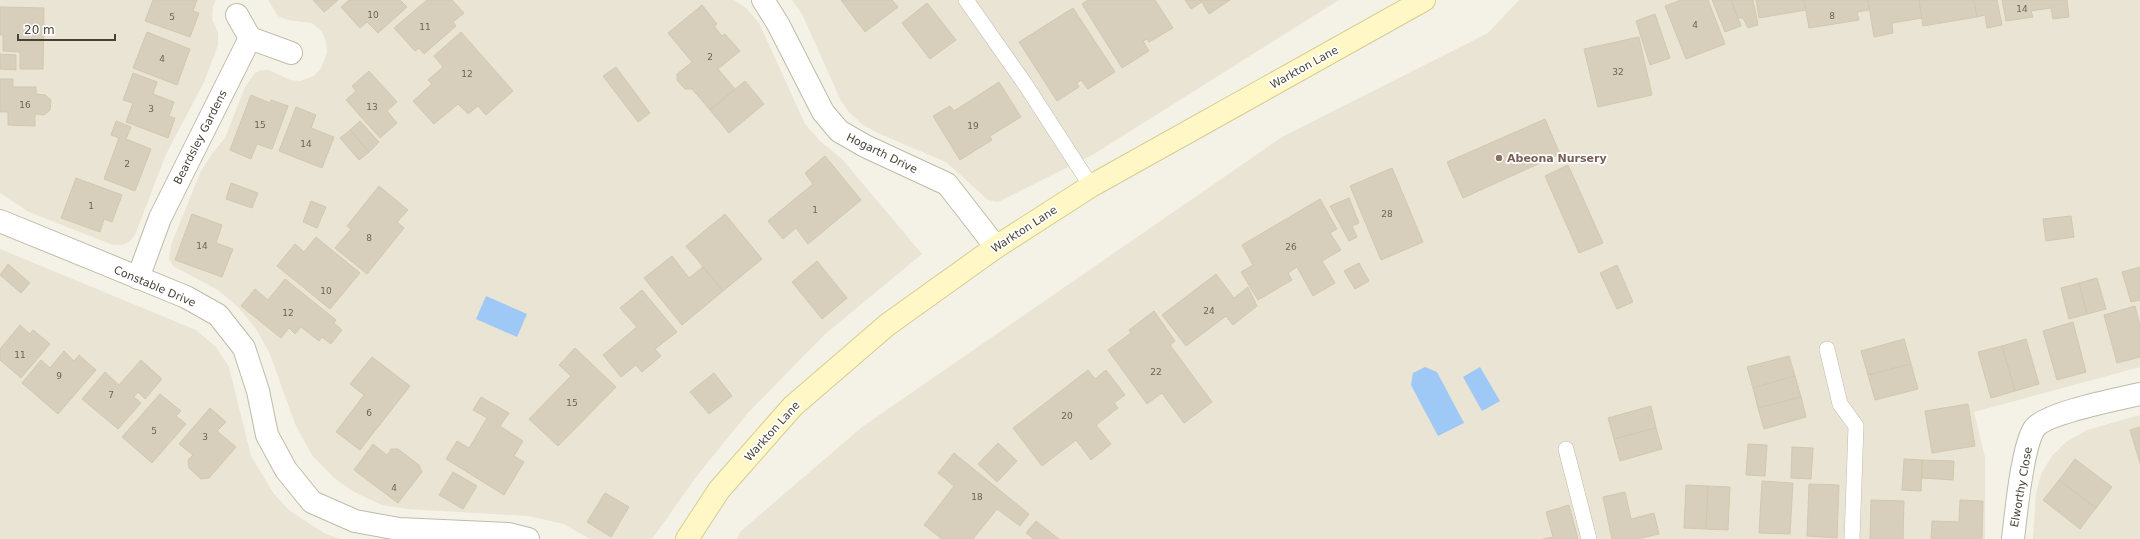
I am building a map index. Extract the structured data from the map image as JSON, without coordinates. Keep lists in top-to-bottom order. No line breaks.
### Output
{"streets":{"street":["Warkton Lane","Beardsley Gardens","Hogarth Drive","Constable Drive","Elworthy Close"]},"crossings":[["Warkton Lane","Hogarth Drive"],["Beardsley Gardens","Constable Drive"]],"places":["Abeona Nursery"],"house_numbers":["14","10","8","5","4","11","2","4","32","12","16","13","3","15","19","14","2","1","1","28","8","14","26","10","24","12","11","22","9","7","15","6","20","5","3","4","18"],"scale_bar":"20 m"}
